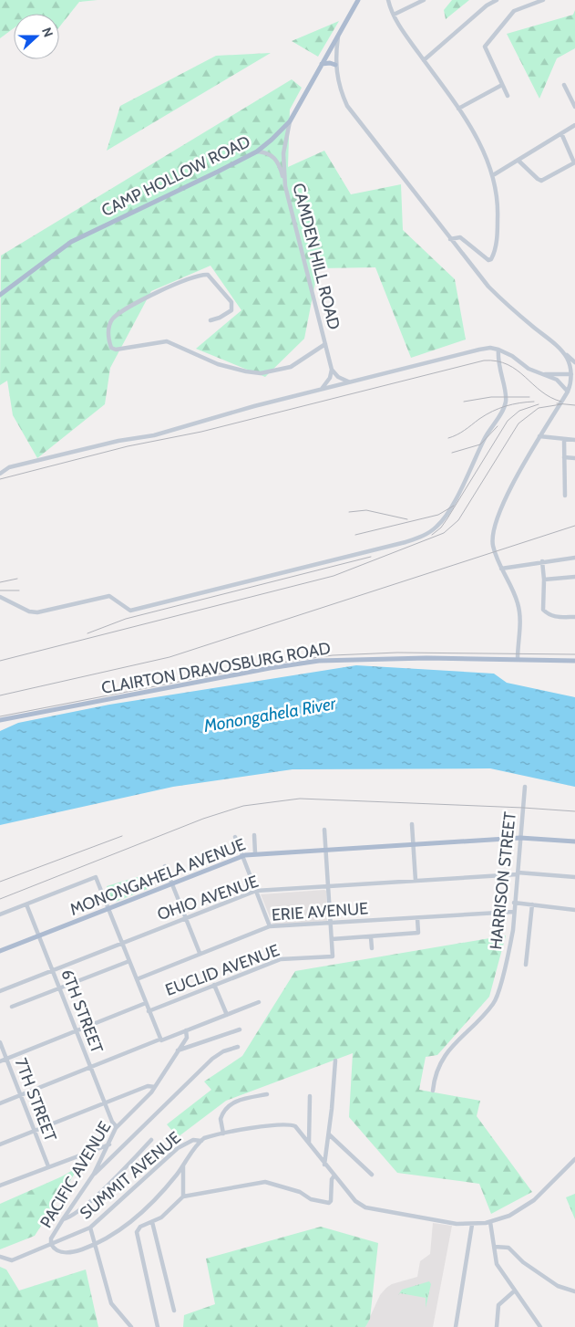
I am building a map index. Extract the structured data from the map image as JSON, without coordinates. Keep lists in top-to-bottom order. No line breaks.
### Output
{"streets":{"main road":["CAMP HOLLOW ROAD","CLAIRTON DRAVOSBURG ROAD","MONONGAHELA AVENUE"],"street":["CAMDEN HILL ROAD","HARRISON STREET","OHIO AVENUE","ERIE AVENUE","EUCLID AVENUE","6TH STREET","7TH STREET","PACIFIC AVENUE","SUMMIT AVENUE"]},"crossings":[["CAMP HOLLOW ROAD","CAMDEN HILL ROAD"],["MONONGAHELA AVENUE","HARRISON STREET"],["MONONGAHELA AVENUE","6TH STREET"],["HARRISON STREET","OHIO AVENUE"],["HARRISON STREET","ERIE AVENUE"],["OHIO AVENUE","6TH STREET"],["6TH STREET","PACIFIC AVENUE"],["PACIFIC AVENUE","SUMMIT AVENUE"]],"water":["Monongahela River"],"north":"right"}
